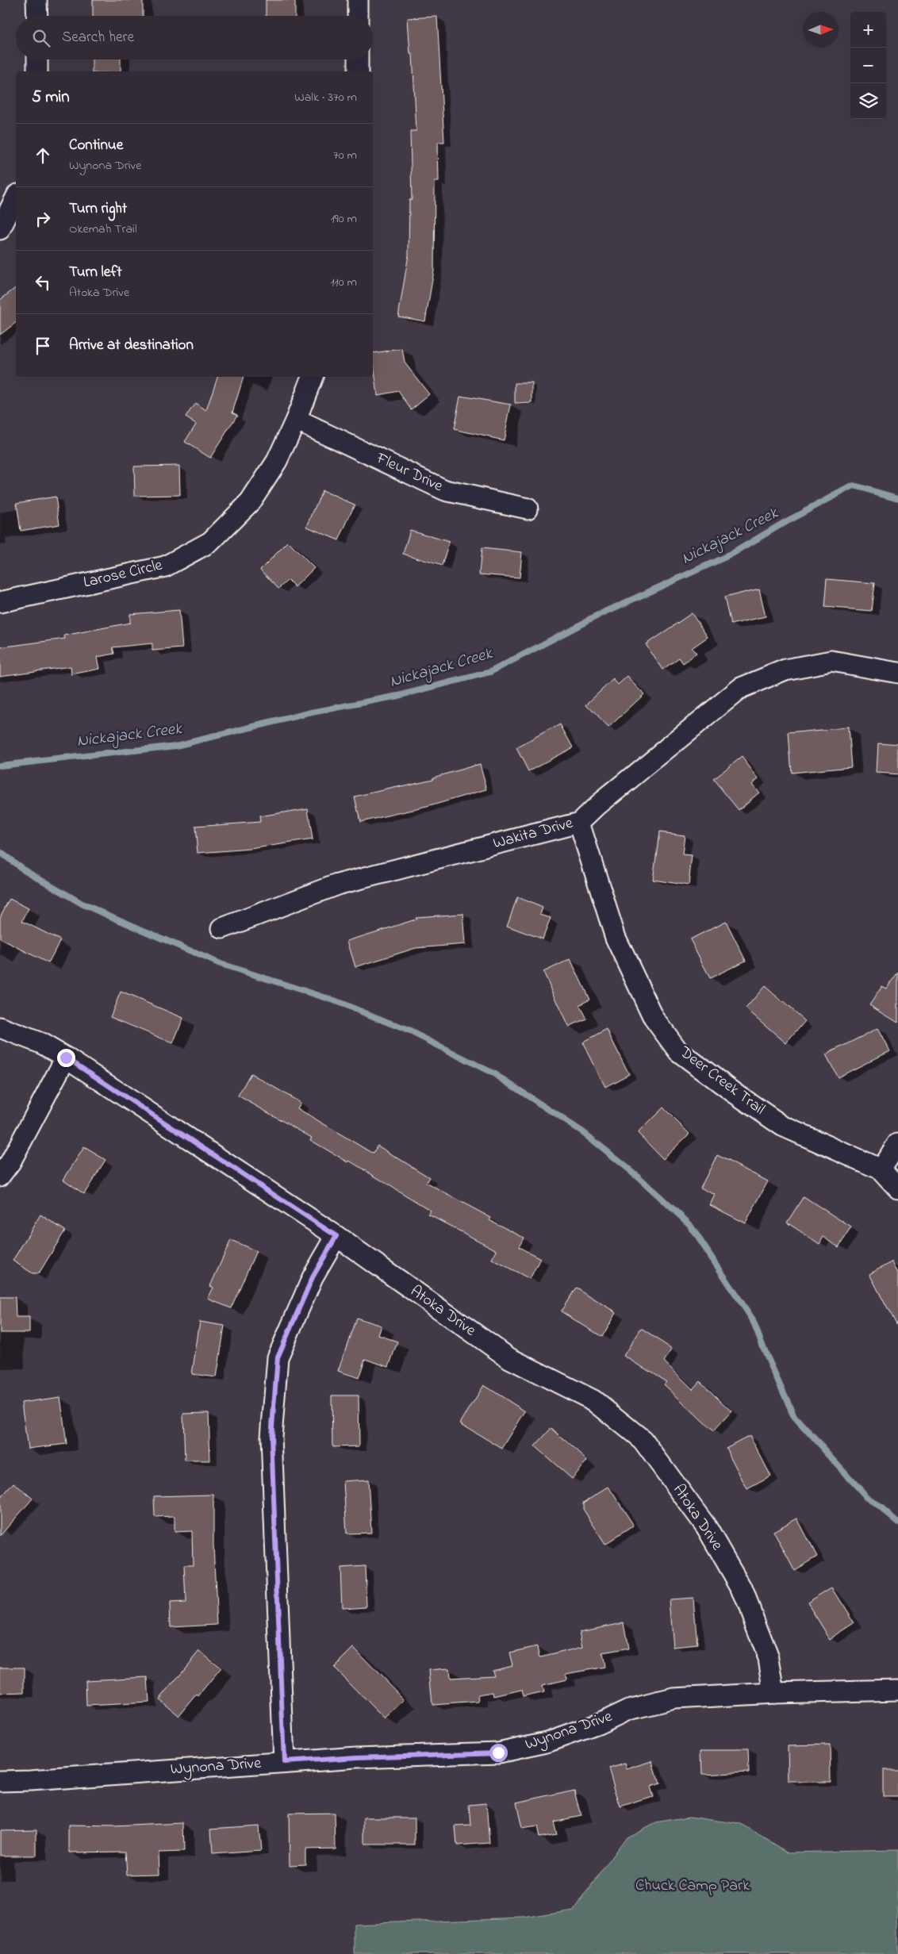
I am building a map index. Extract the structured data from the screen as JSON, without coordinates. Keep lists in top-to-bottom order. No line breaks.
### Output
{"streets":{"street":["Fleur Drive","Larose Circle","Wakita Drive","Deer Creek Trail","Atoka Drive","Wynona Drive"]},"crossings":[["Fleur Drive","Larose Circle"],["Wakita Drive","Deer Creek Trail"],["Atoka Drive","Wynona Drive"]],"water":["Nickajack Creek"],"parks":["Chuck Camp Park"],"north":"right","page":{"map_buttons":["+","−"],"search":"Search here","heading":["5 min","Walk · 370 m"],"list":[["Continue","Wynona Drive","70 m"],["Turn right","Okemah Trail","190 m"],["Turn left","Atoka Drive","110 m"],"Arrive at destination"]}}
